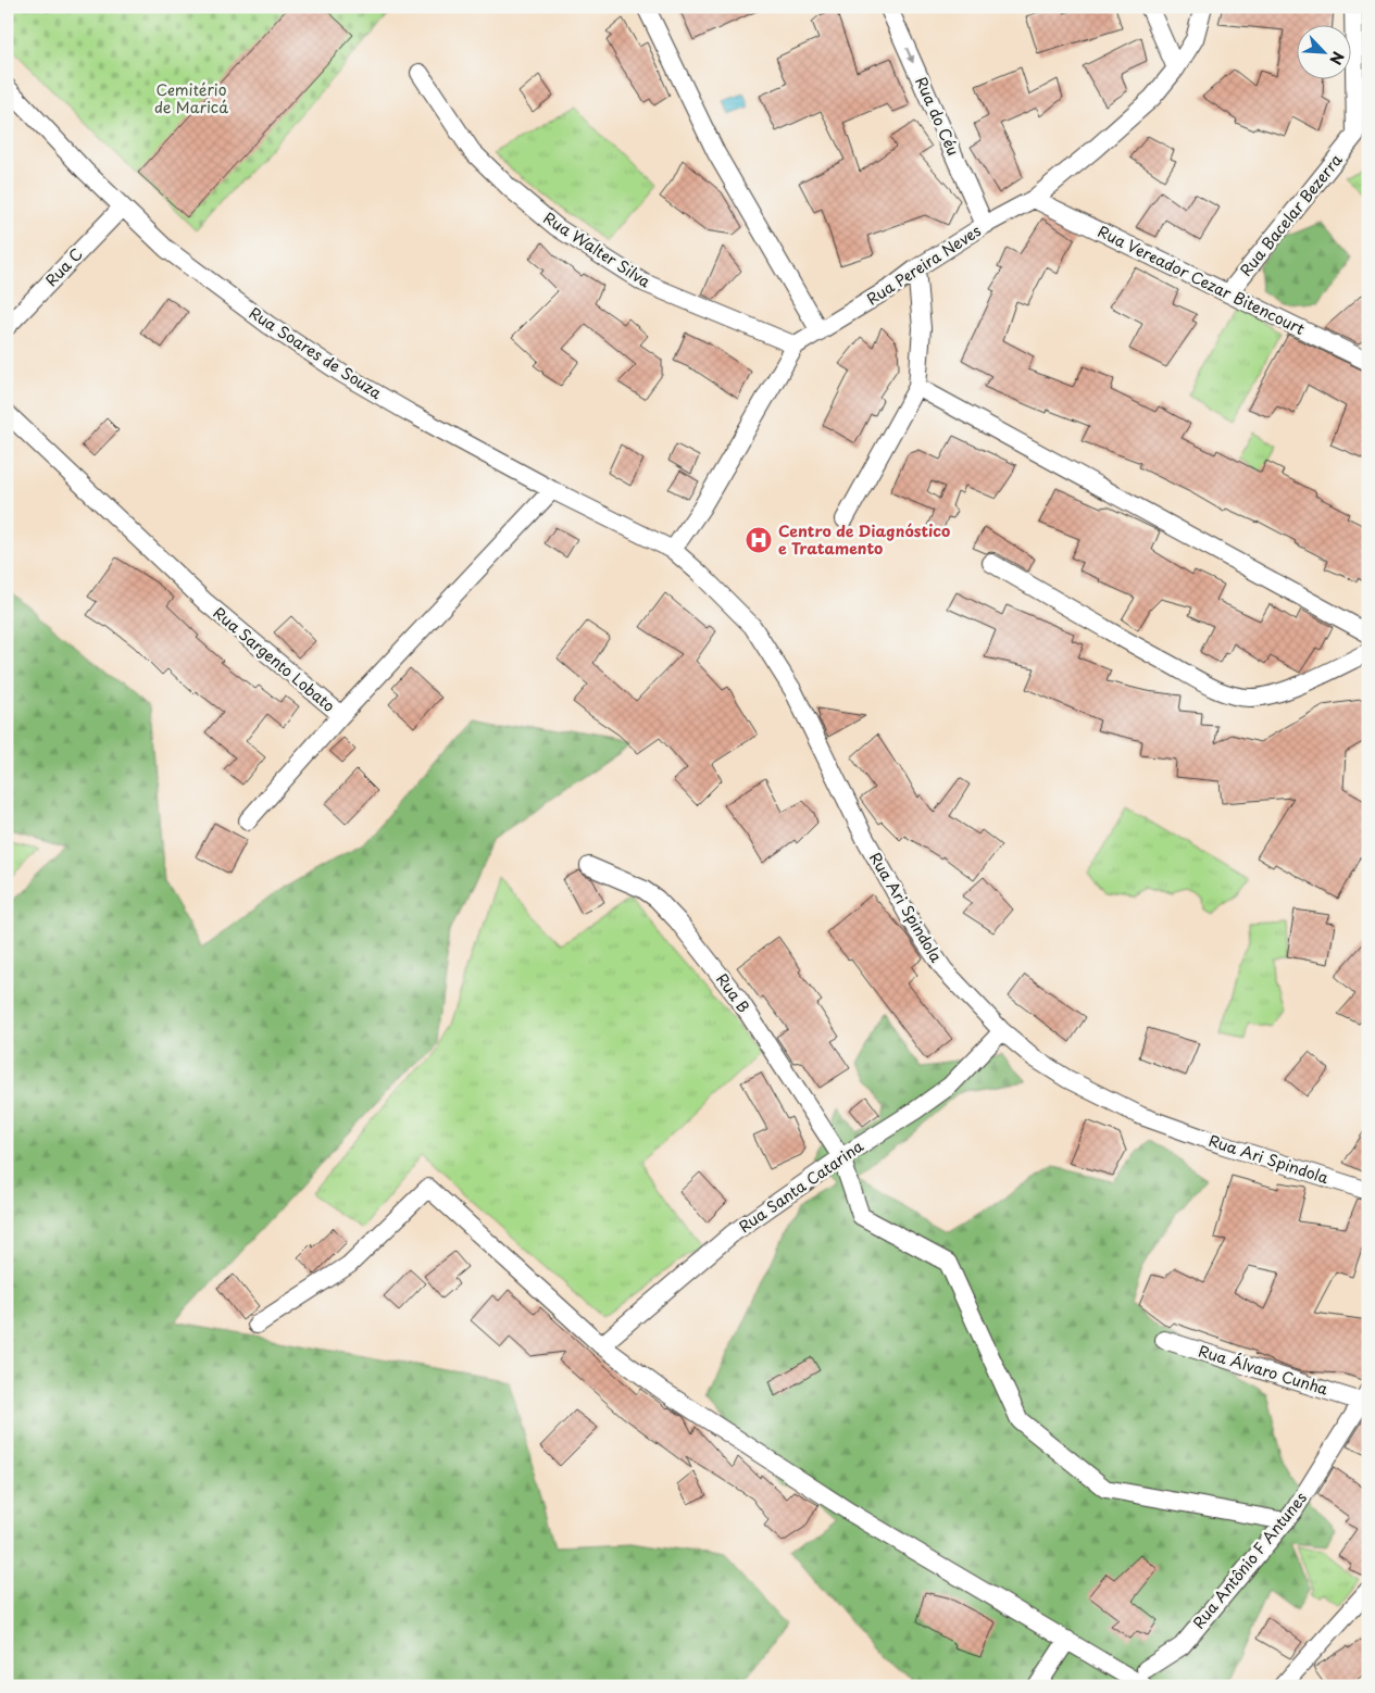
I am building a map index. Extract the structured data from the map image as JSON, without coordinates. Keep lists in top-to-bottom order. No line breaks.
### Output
{"streets":{"street":["Rua do Céu","Rua Bacelar Bezerra","Rua Walter Silva","Rua Pereira Neves","Rua C","Rua Vereador Cezar Bitencourt","Rua Soares de Souza","Rua Sargento Lobato","Rua Ari Spindola","Rua B","Rua Santa Catarina","Rua Álvaro Cunha","Rua Antônio F Antunes"]},"crossings":[["Rua do Céu","Rua Pereira Neves"],["Rua Bacelar Bezerra","Rua Vereador Cezar Bitencourt"],["Rua Walter Silva","Rua Pereira Neves"],["Rua Pereira Neves","Rua Vereador Cezar Bitencourt"],["Rua Pereira Neves","Rua Soares de Souza"],["Rua Pereira Neves","Rua Ari Spindola"],["Rua C","Rua Soares de Souza"],["Rua Soares de Souza","Rua Sargento Lobato"],["Rua Soares de Souza","Rua Ari Spindola"],["Rua Ari Spindola","Rua Santa Catarina"],["Rua B","Rua Santa Catarina"],["Rua B","Rua Antônio F Antunes"],["Rua Álvaro Cunha","Rua Antônio F Antunes"]],"one_way":["Rua do Céu"],"parks":["Cemitério de Maricá"],"places":{"hospital":["Centro de Diagnóstico e Tratamento"]},"north":"bottom right"}
